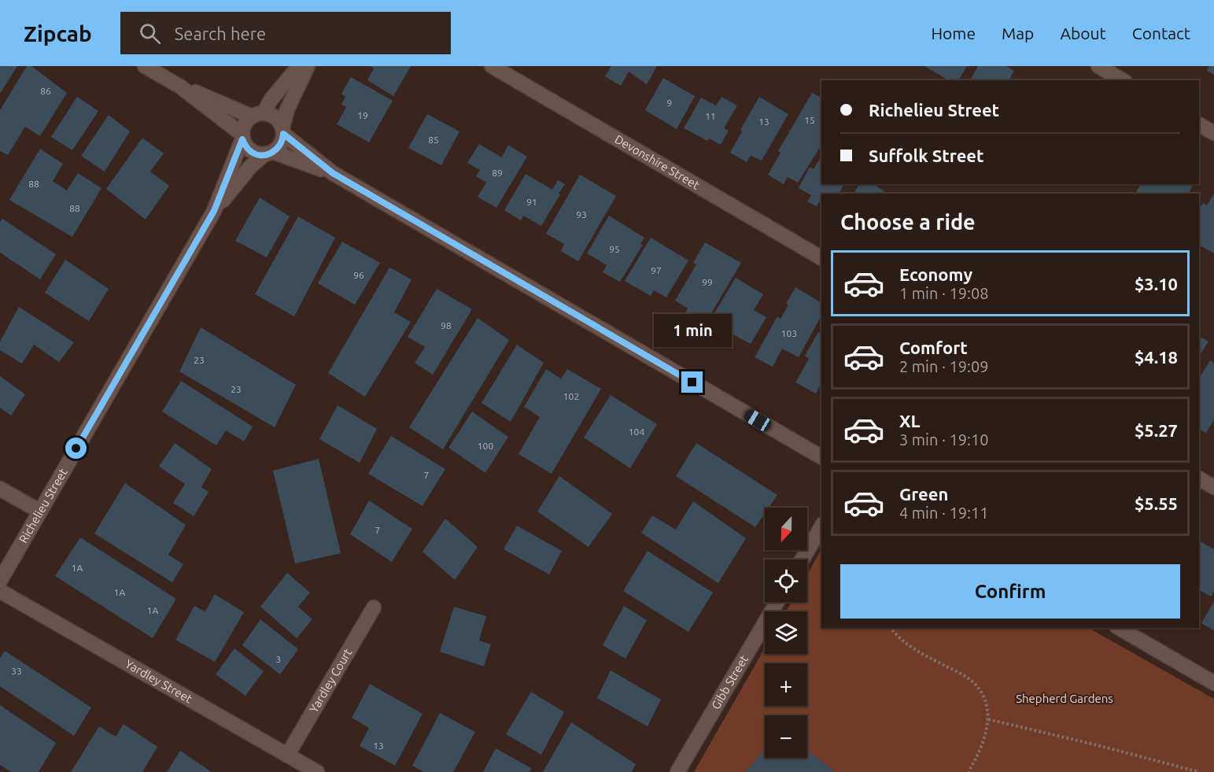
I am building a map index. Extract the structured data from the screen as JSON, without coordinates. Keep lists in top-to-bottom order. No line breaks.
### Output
{"streets":{"street":["Devonshire Street","Richelieu Street","Yardley Street","Yardley Court","Gibb Street"]},"crossings":[["Yardley Street","Yardley Court"]],"parks":["Shepherd Gardens"],"house_numbers":["86","9","19","11","15","13","85","89","88","91","88","93","95","97","96","99","98","103","23","23","102","104","100","7","7","1A","1A","1A","3","33","13"],"north":"bottom","page":{"header":"Zipcab","search":"Search here","nav":["Home","Map","About","Contact"],"banner":["Richelieu Street","Suffolk Street"],"heading":"Choose a ride","list":[{"name":"Economy","note":"1 min · 19:08","value":"$3.10"},{"name":"Comfort","note":"2 min · 19:09","value":"$4.18"},{"name":"XL","note":"3 min · 19:10","value":"$5.27"},{"name":"Green","note":"4 min · 19:11","value":"$5.55"}],"bubble":"1 min","map_buttons":["+","−"],"buttons":"Confirm"}}
